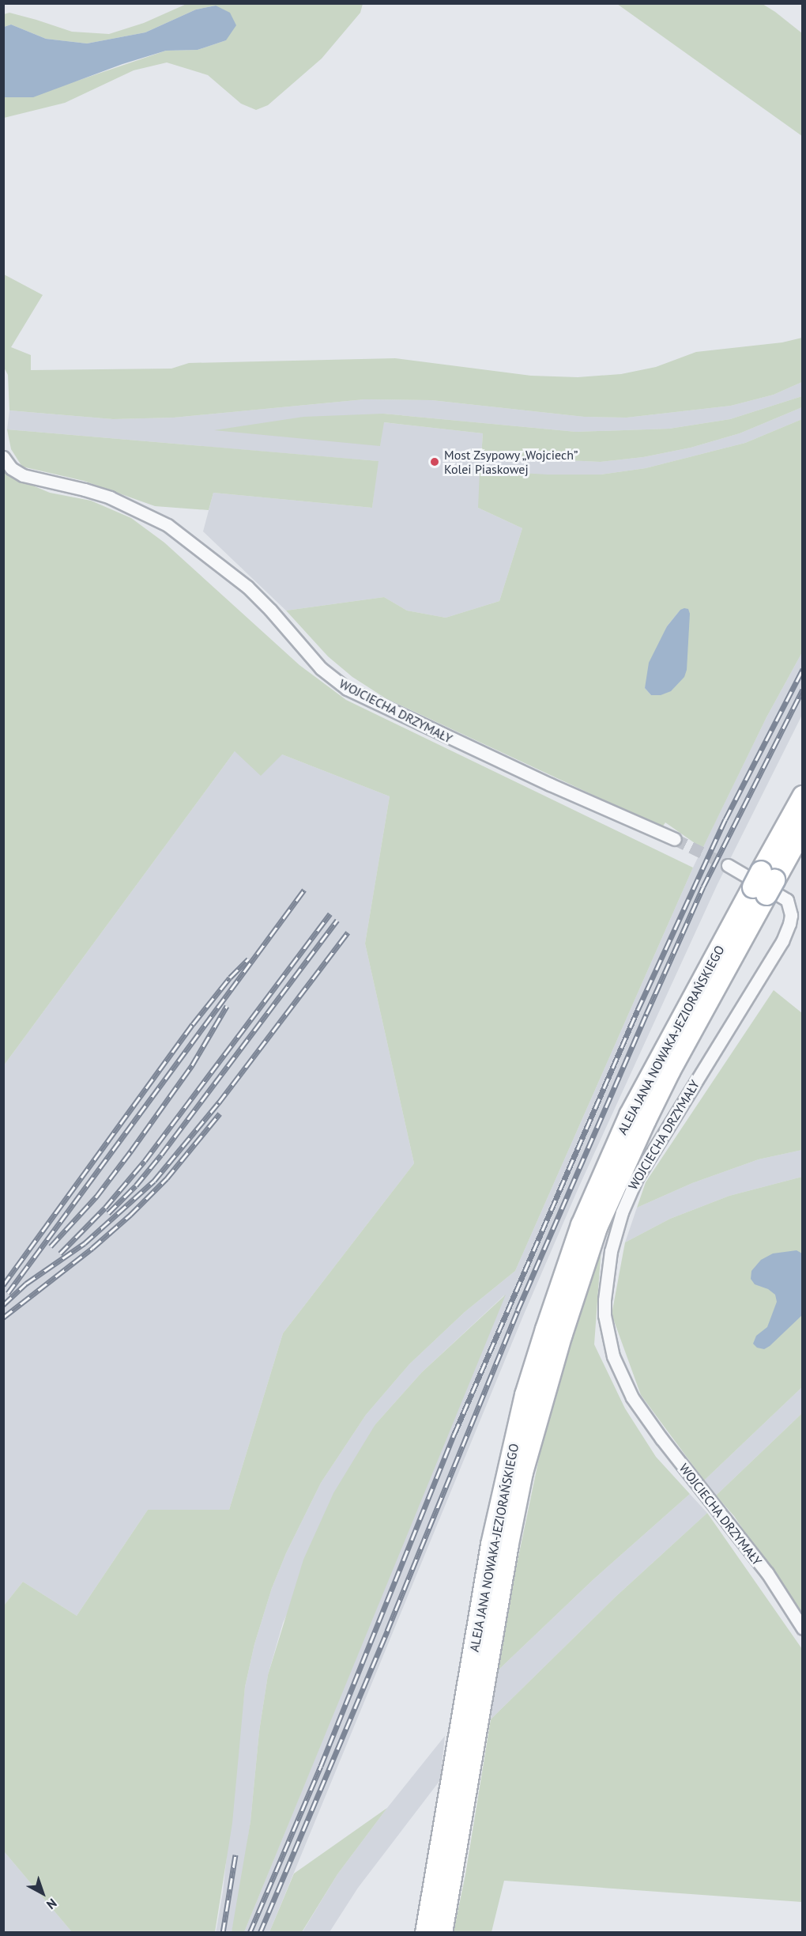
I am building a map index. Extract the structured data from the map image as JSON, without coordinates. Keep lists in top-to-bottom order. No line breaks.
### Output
{"streets":{"main road":["ALEJA JANA NOWAKA-JEZIORAŃSKIEGO"],"street":["WOJCIECHA DRZYMAŁY"]},"places":["Most Zsypowy „Wojciech” Kolei Piaskowej"],"north":"bottom right"}
